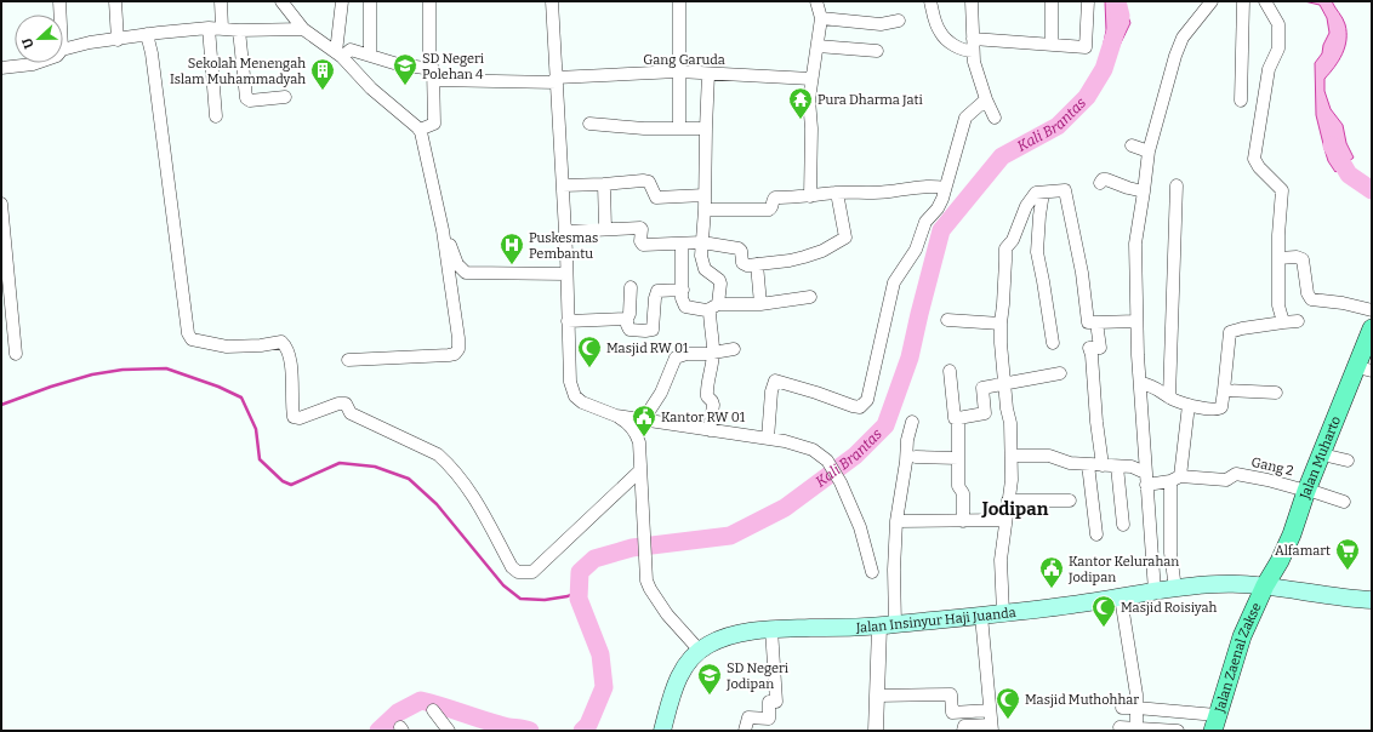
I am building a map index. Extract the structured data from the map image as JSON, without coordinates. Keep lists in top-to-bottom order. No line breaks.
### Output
{"streets":{"main road":["Jalan Muharto","Jalan Insinyur Haji Juanda","Jalan Zaenal Zakse"],"street":["Gang Garuda","Gang 2"]},"crossings":[["Jalan Muharto","Gang 2"],["Jalan Muharto","Jalan Insinyur Haji Juanda"],["Jalan Muharto","Jalan Zaenal Zakse"],["Jalan Insinyur Haji Juanda","Jalan Zaenal Zakse"]],"districts":["Jodipan"],"water":["Kali Brantas"],"places":{"school or university":["SD Negeri Polehan 4","SD Negeri Jodipan"],"building":["Sekolah Menengah Islam Muhammadyah"],"temple":["Pura Dharma Jati"],"hospital":["Puskesmas Pembantu"],"mosque":["Masjid RW 01","Masjid Roisiyah","Masjid Muthohhar"],"public building":["Kantor RW 01","Kantor Kelurahan Jodipan"],"supermarket":["Alfamart"]},"north":"left"}
